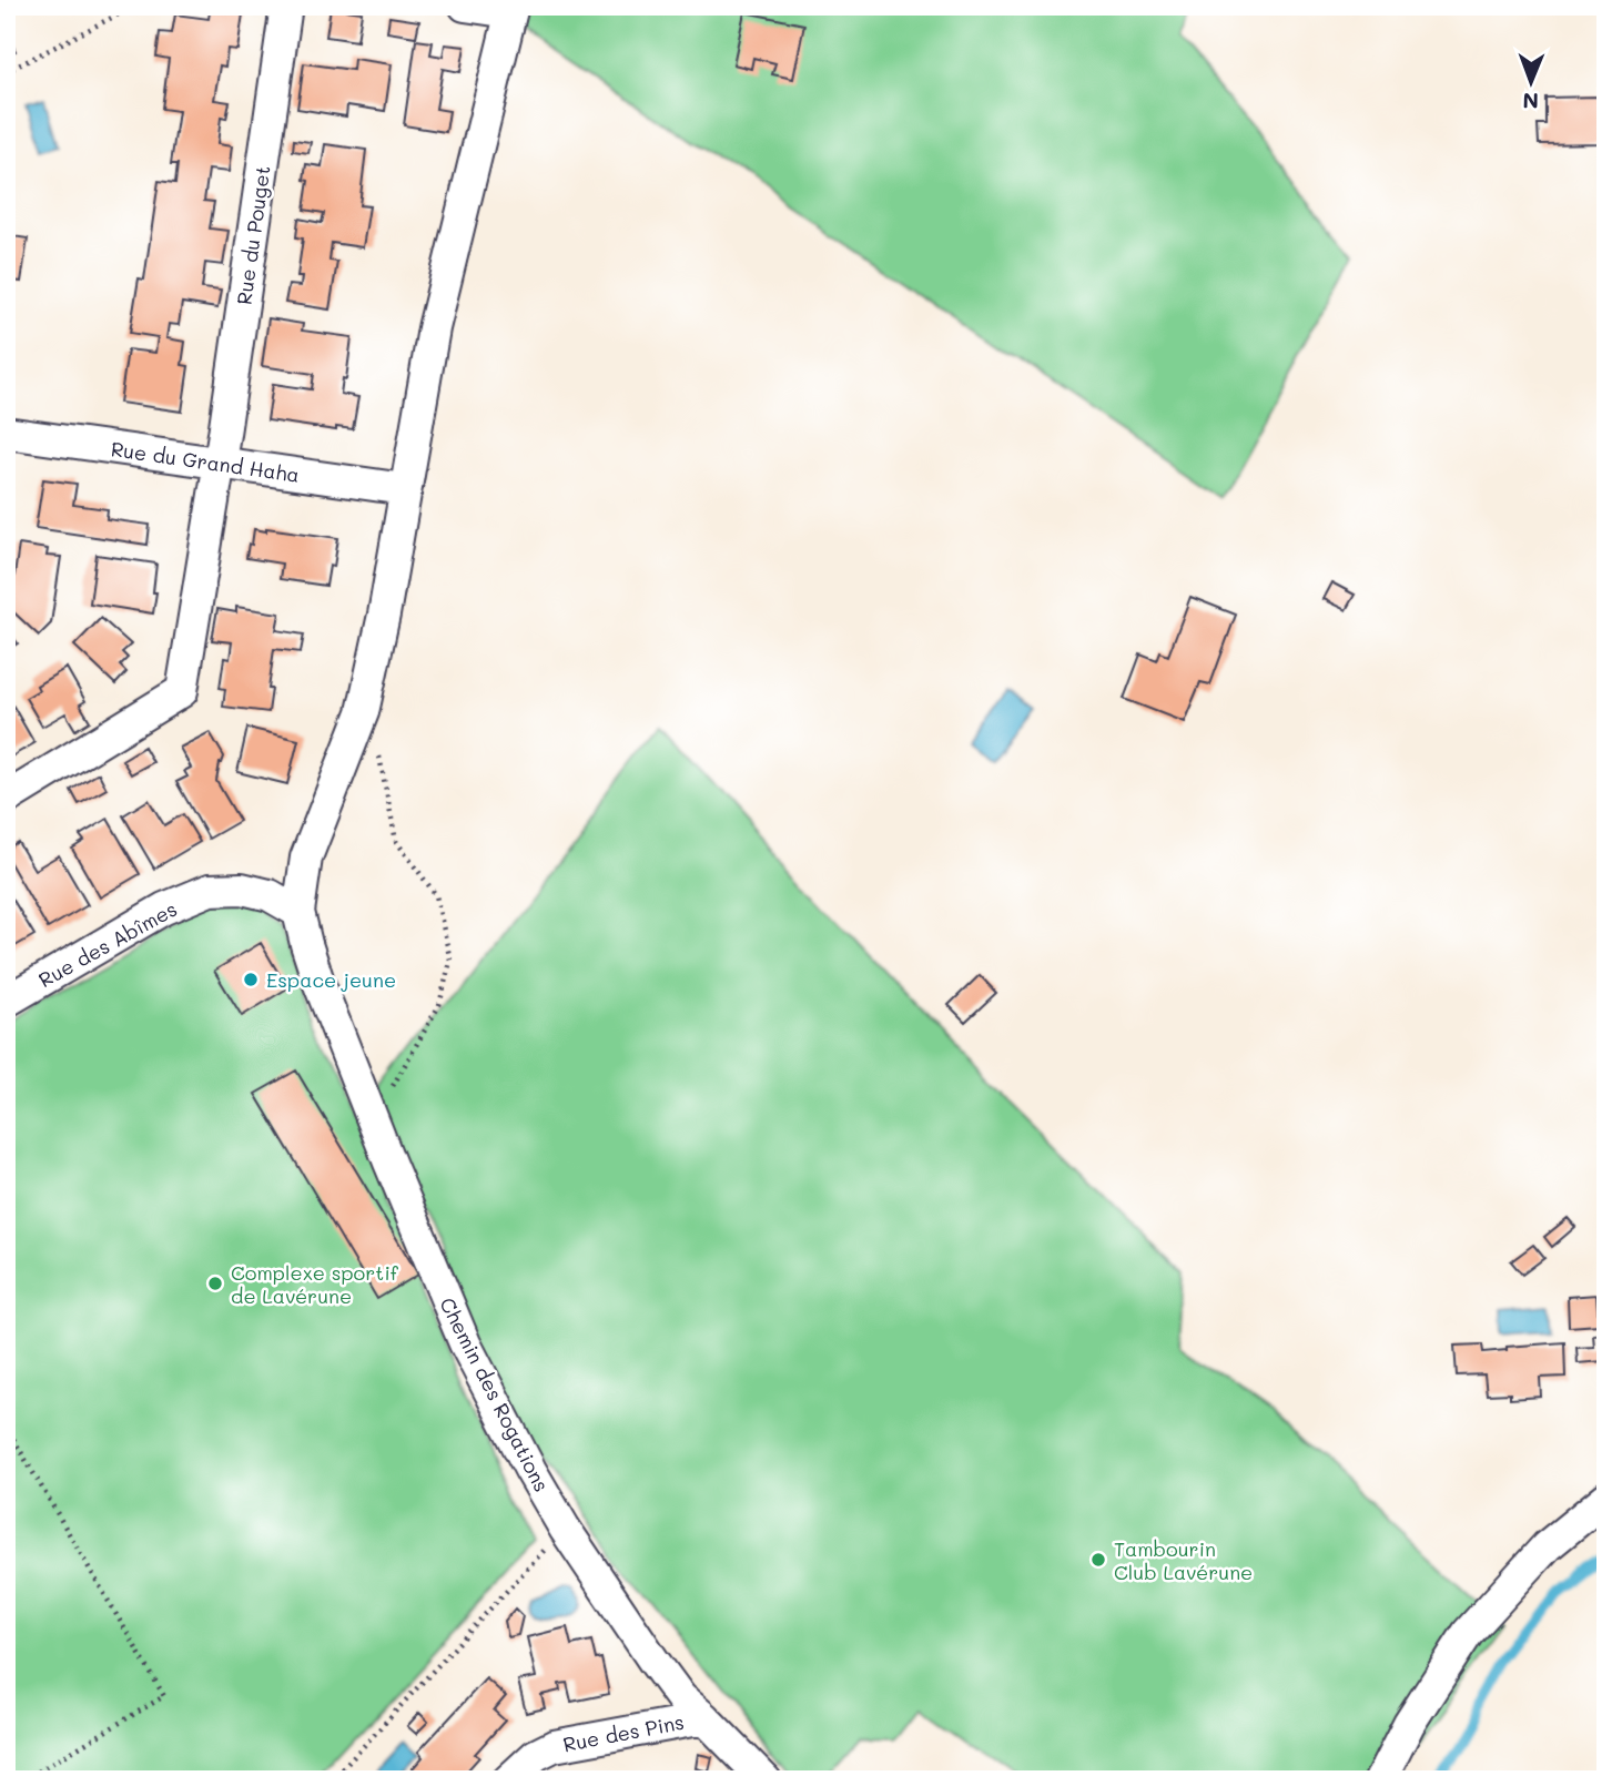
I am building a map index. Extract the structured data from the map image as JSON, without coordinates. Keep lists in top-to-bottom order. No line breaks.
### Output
{"streets":{"street":["Rue du Pouget","Rue du Grand Haha","Rue des Abîmes","Chemin des Rogations","Rue des Pins"]},"crossings":[["Rue du Pouget","Rue du Grand Haha"],["Rue des Abîmes","Chemin des Rogations"],["Chemin des Rogations","Rue des Pins"]],"places":["Espace jeune","Complexe sportif de Lavérune","Tambourin Club Lavérune"],"north":"bottom"}
